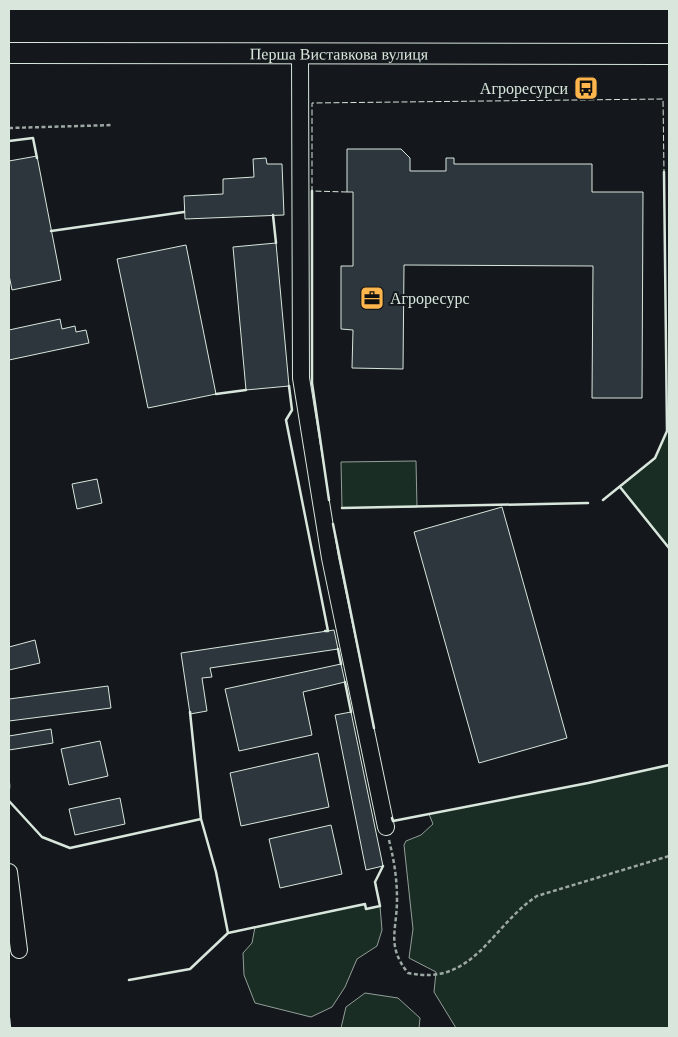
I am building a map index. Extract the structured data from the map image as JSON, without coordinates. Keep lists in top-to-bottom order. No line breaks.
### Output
{"streets":{"main road":["Перша Виставкова вулиця"]},"places":{"bus stop":["Агроресурси"],"office":["Агроресурс"]}}
